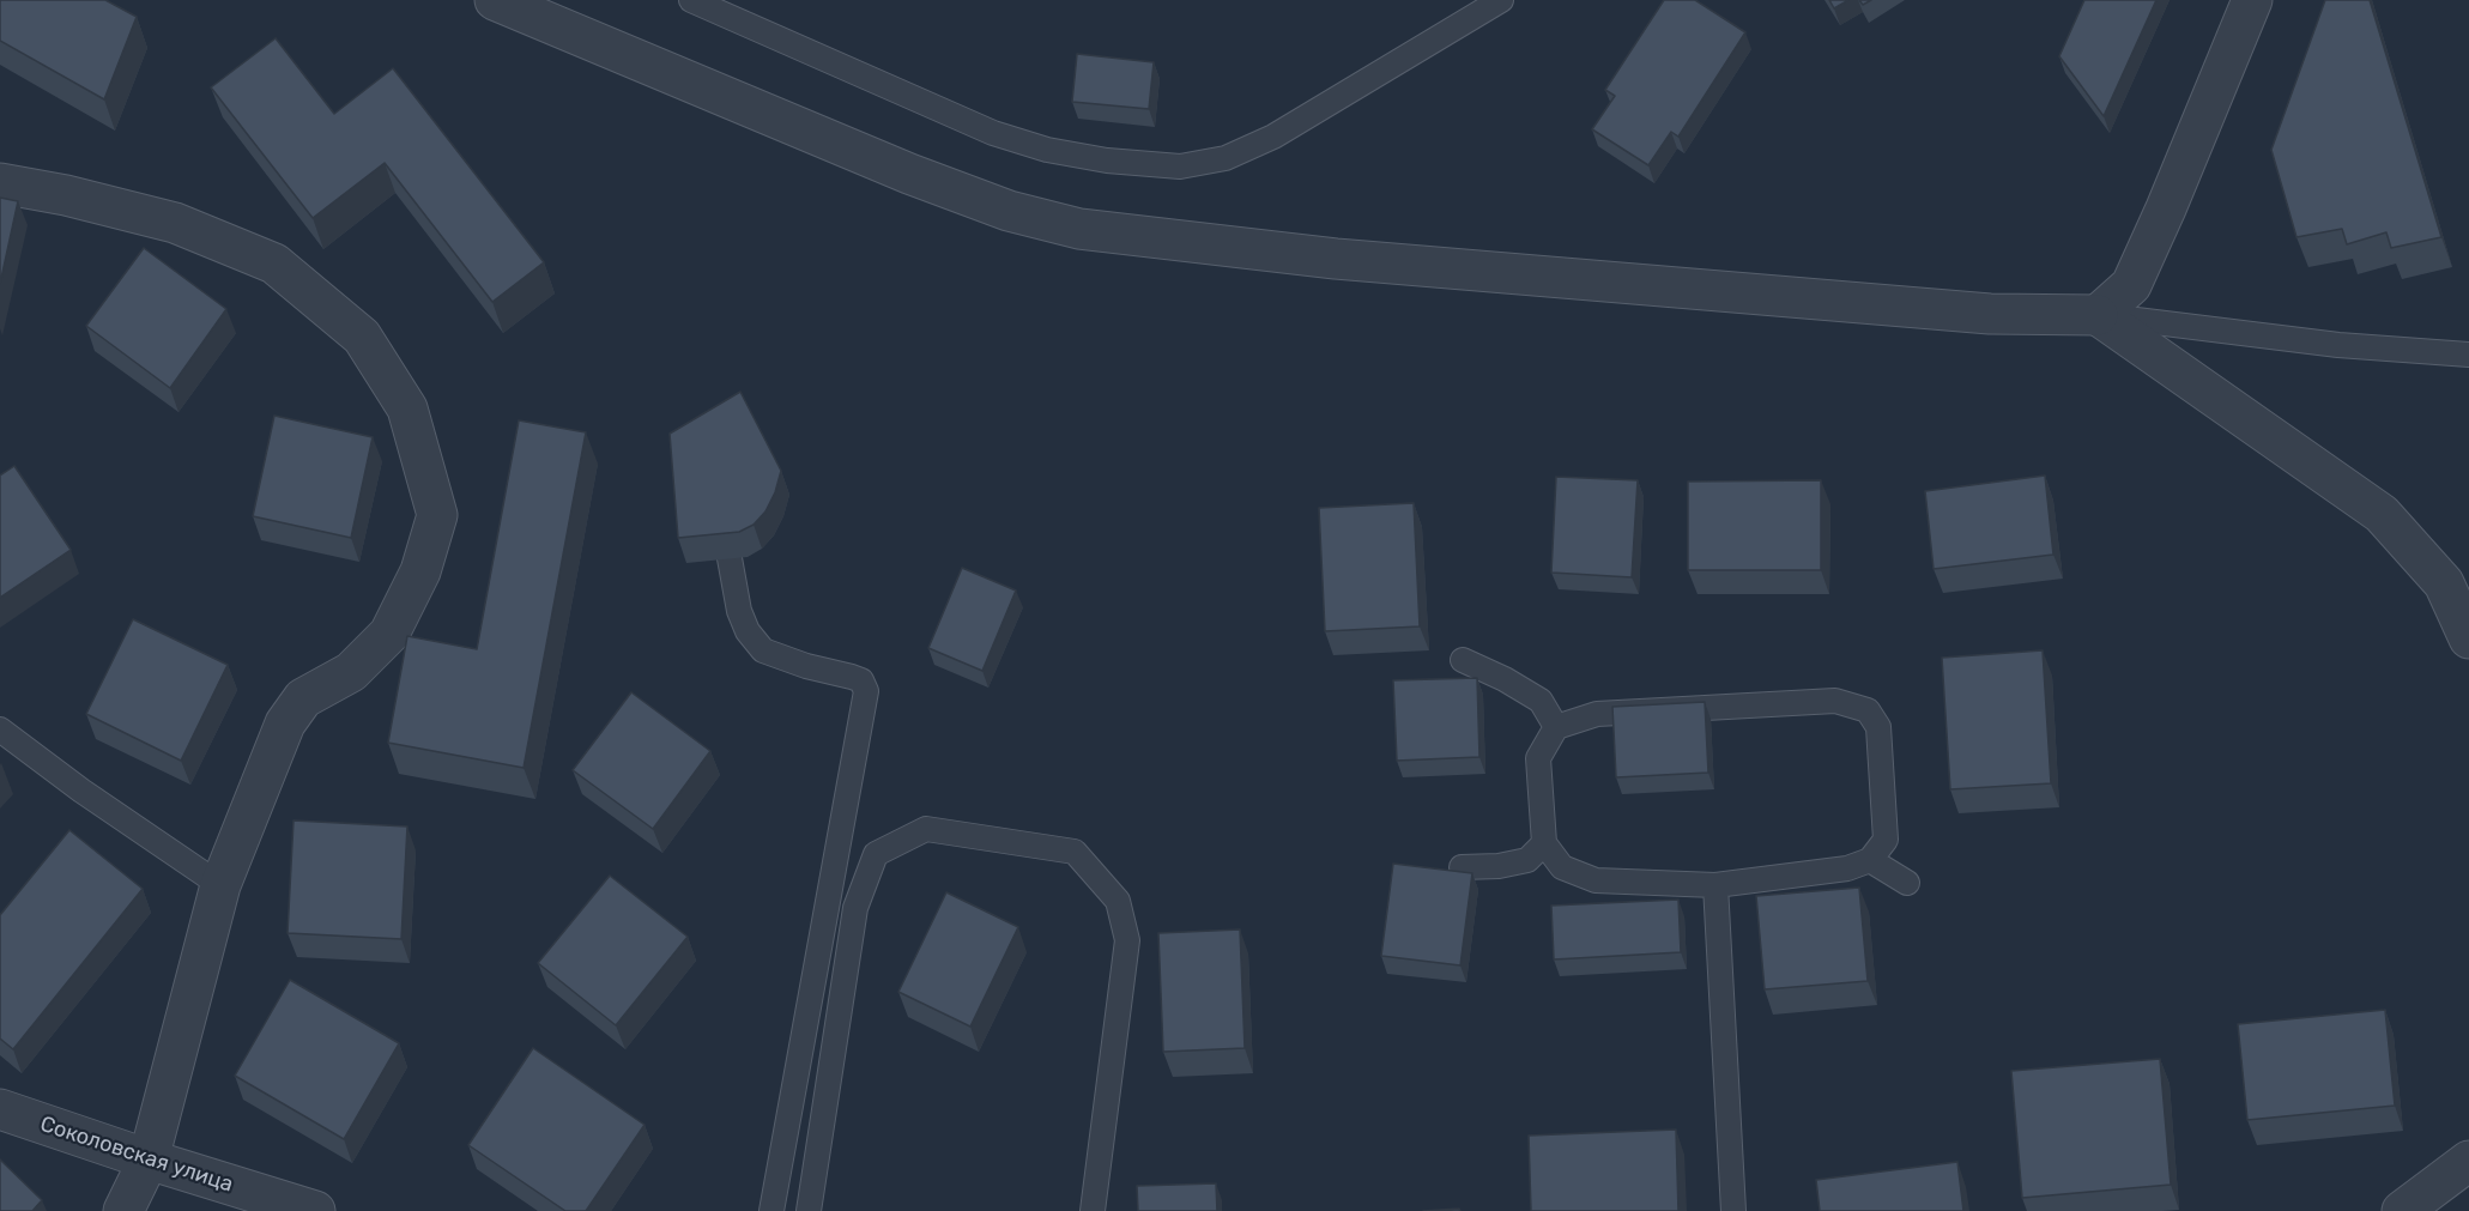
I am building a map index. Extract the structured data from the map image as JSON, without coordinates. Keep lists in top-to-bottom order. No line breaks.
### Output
{"streets":{"street":["Соколовская улица"]}}
